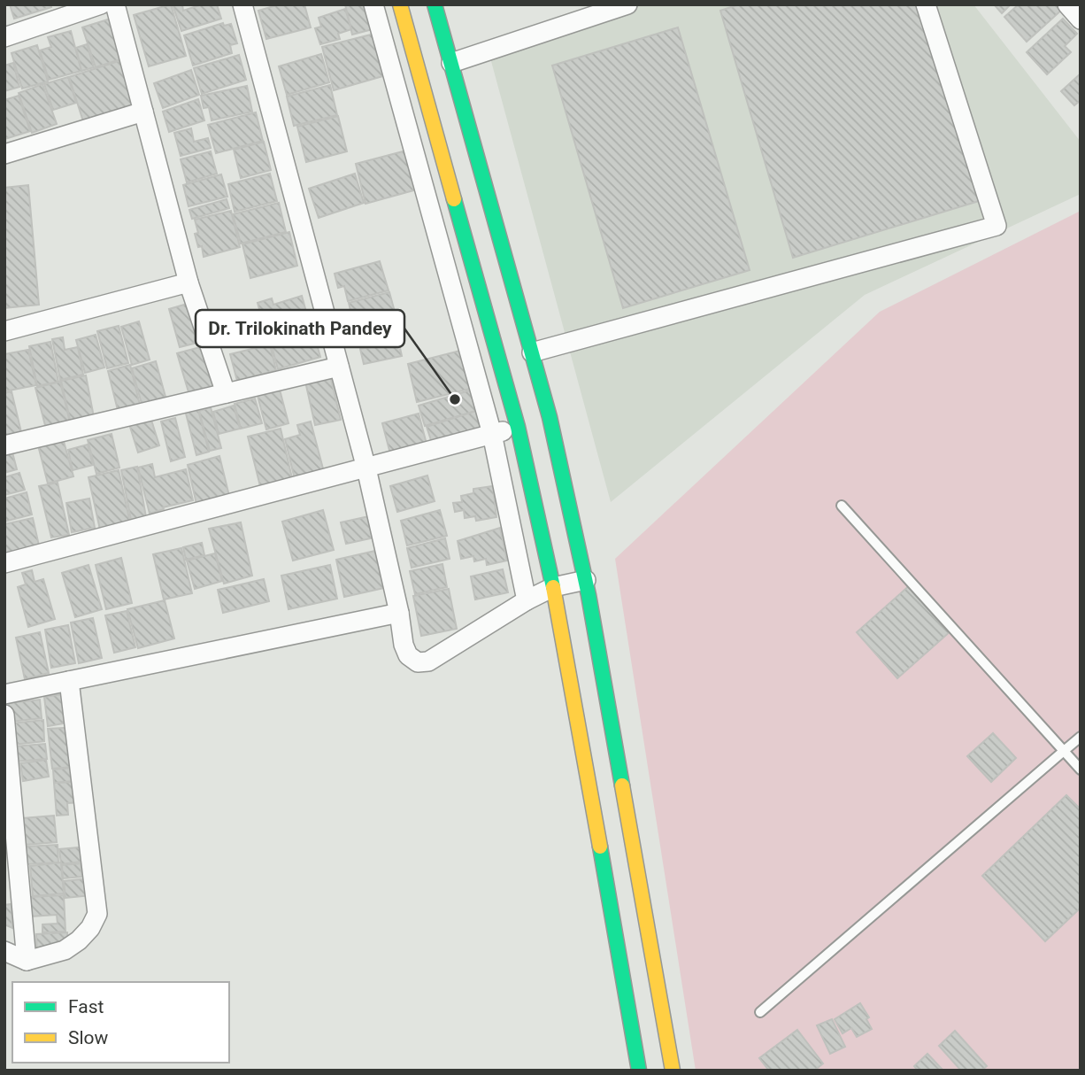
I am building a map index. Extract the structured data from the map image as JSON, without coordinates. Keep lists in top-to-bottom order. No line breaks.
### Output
{"places":["Dr. Trilokinath Pandey"],"legend":["Fast","Slow"]}
